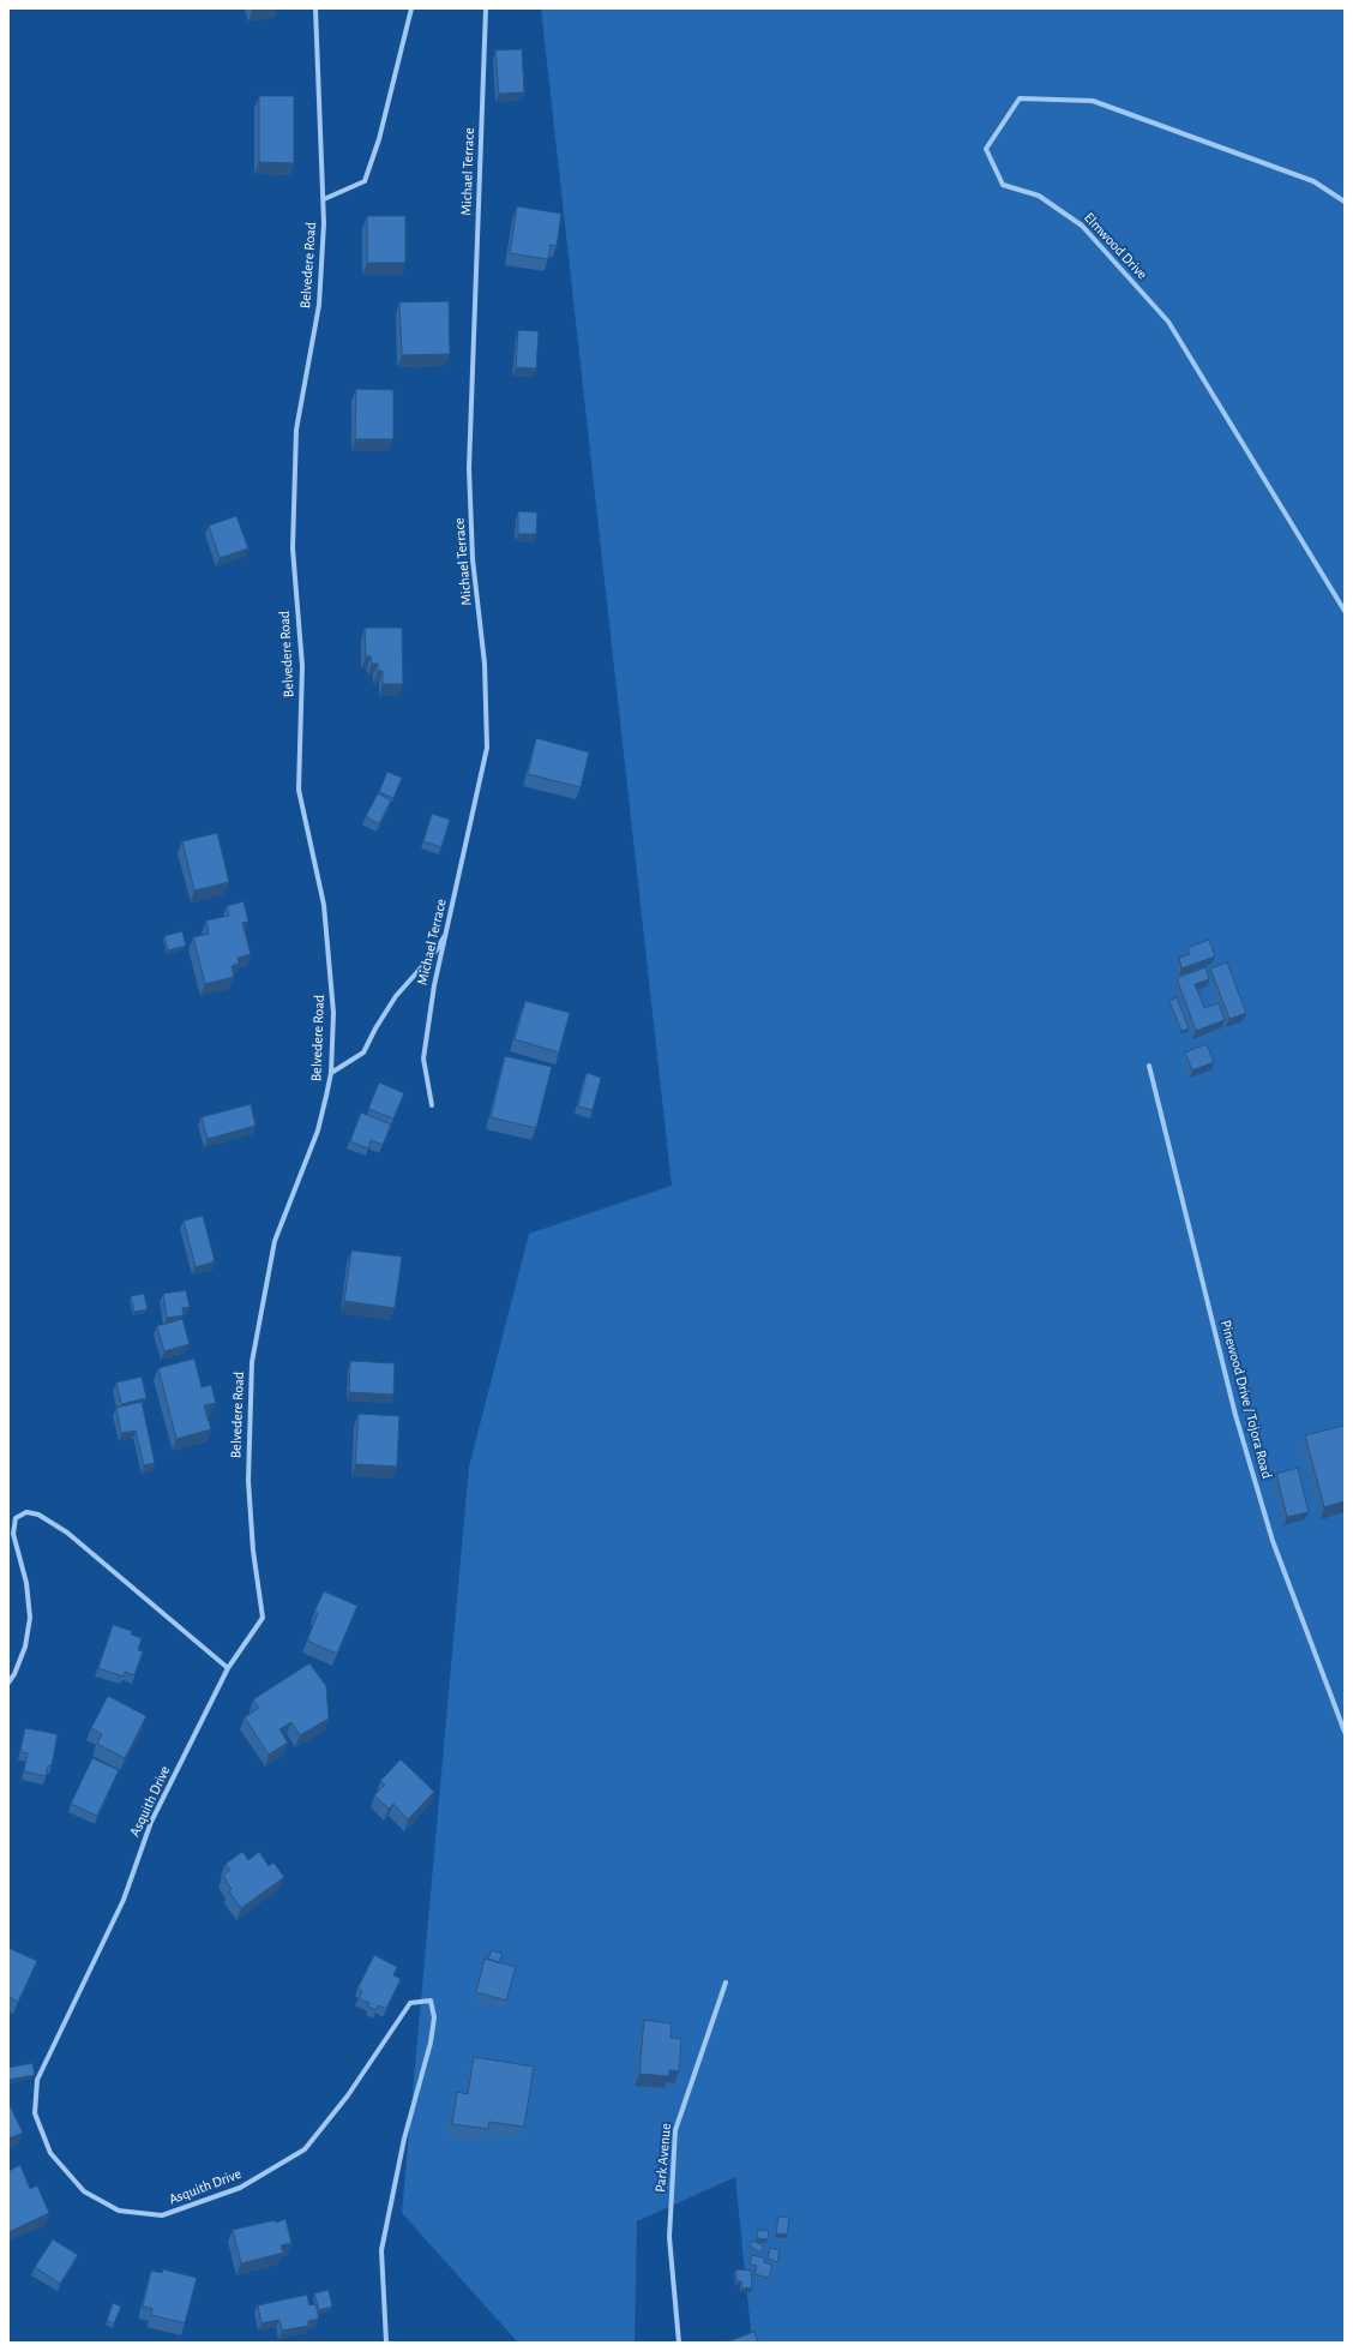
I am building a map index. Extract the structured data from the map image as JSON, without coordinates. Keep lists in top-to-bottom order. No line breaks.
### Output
{"streets":{"street":["Michael Terrace","Elmwood Drive","Belvedere Road","Pinewood Drive / Tojora Road","Asquith Drive","Park Avenue"]},"crossings":[["Belvedere Road","Asquith Drive"]]}
